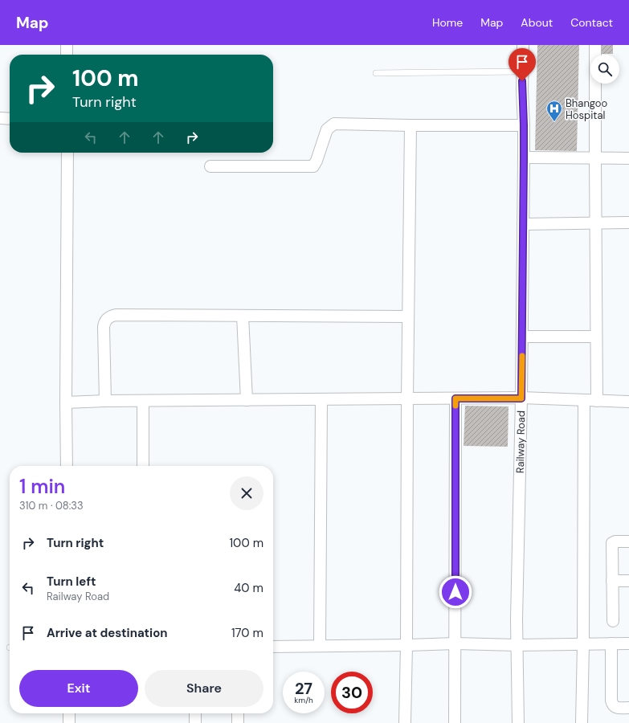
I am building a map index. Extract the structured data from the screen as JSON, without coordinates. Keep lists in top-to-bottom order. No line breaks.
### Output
{"streets":{"street":["Railway Road"]},"places":{"hospital":["Bhangoo Hospital"]},"page":{"header":"Map","nav":["Home","Map","About","Contact"],"turn":["100 m","Turn right"],"heading":["1 min","310 m · 08:33"],"list":[{"name":"Turn right","value":"100 m"},{"name":"Turn left","note":"Railway Road","value":"40 m"},{"name":"Arrive at destination","value":"170 m"}],"buttons":["Exit","Share"],"speed":"27 km/h","limit":"30"}}
